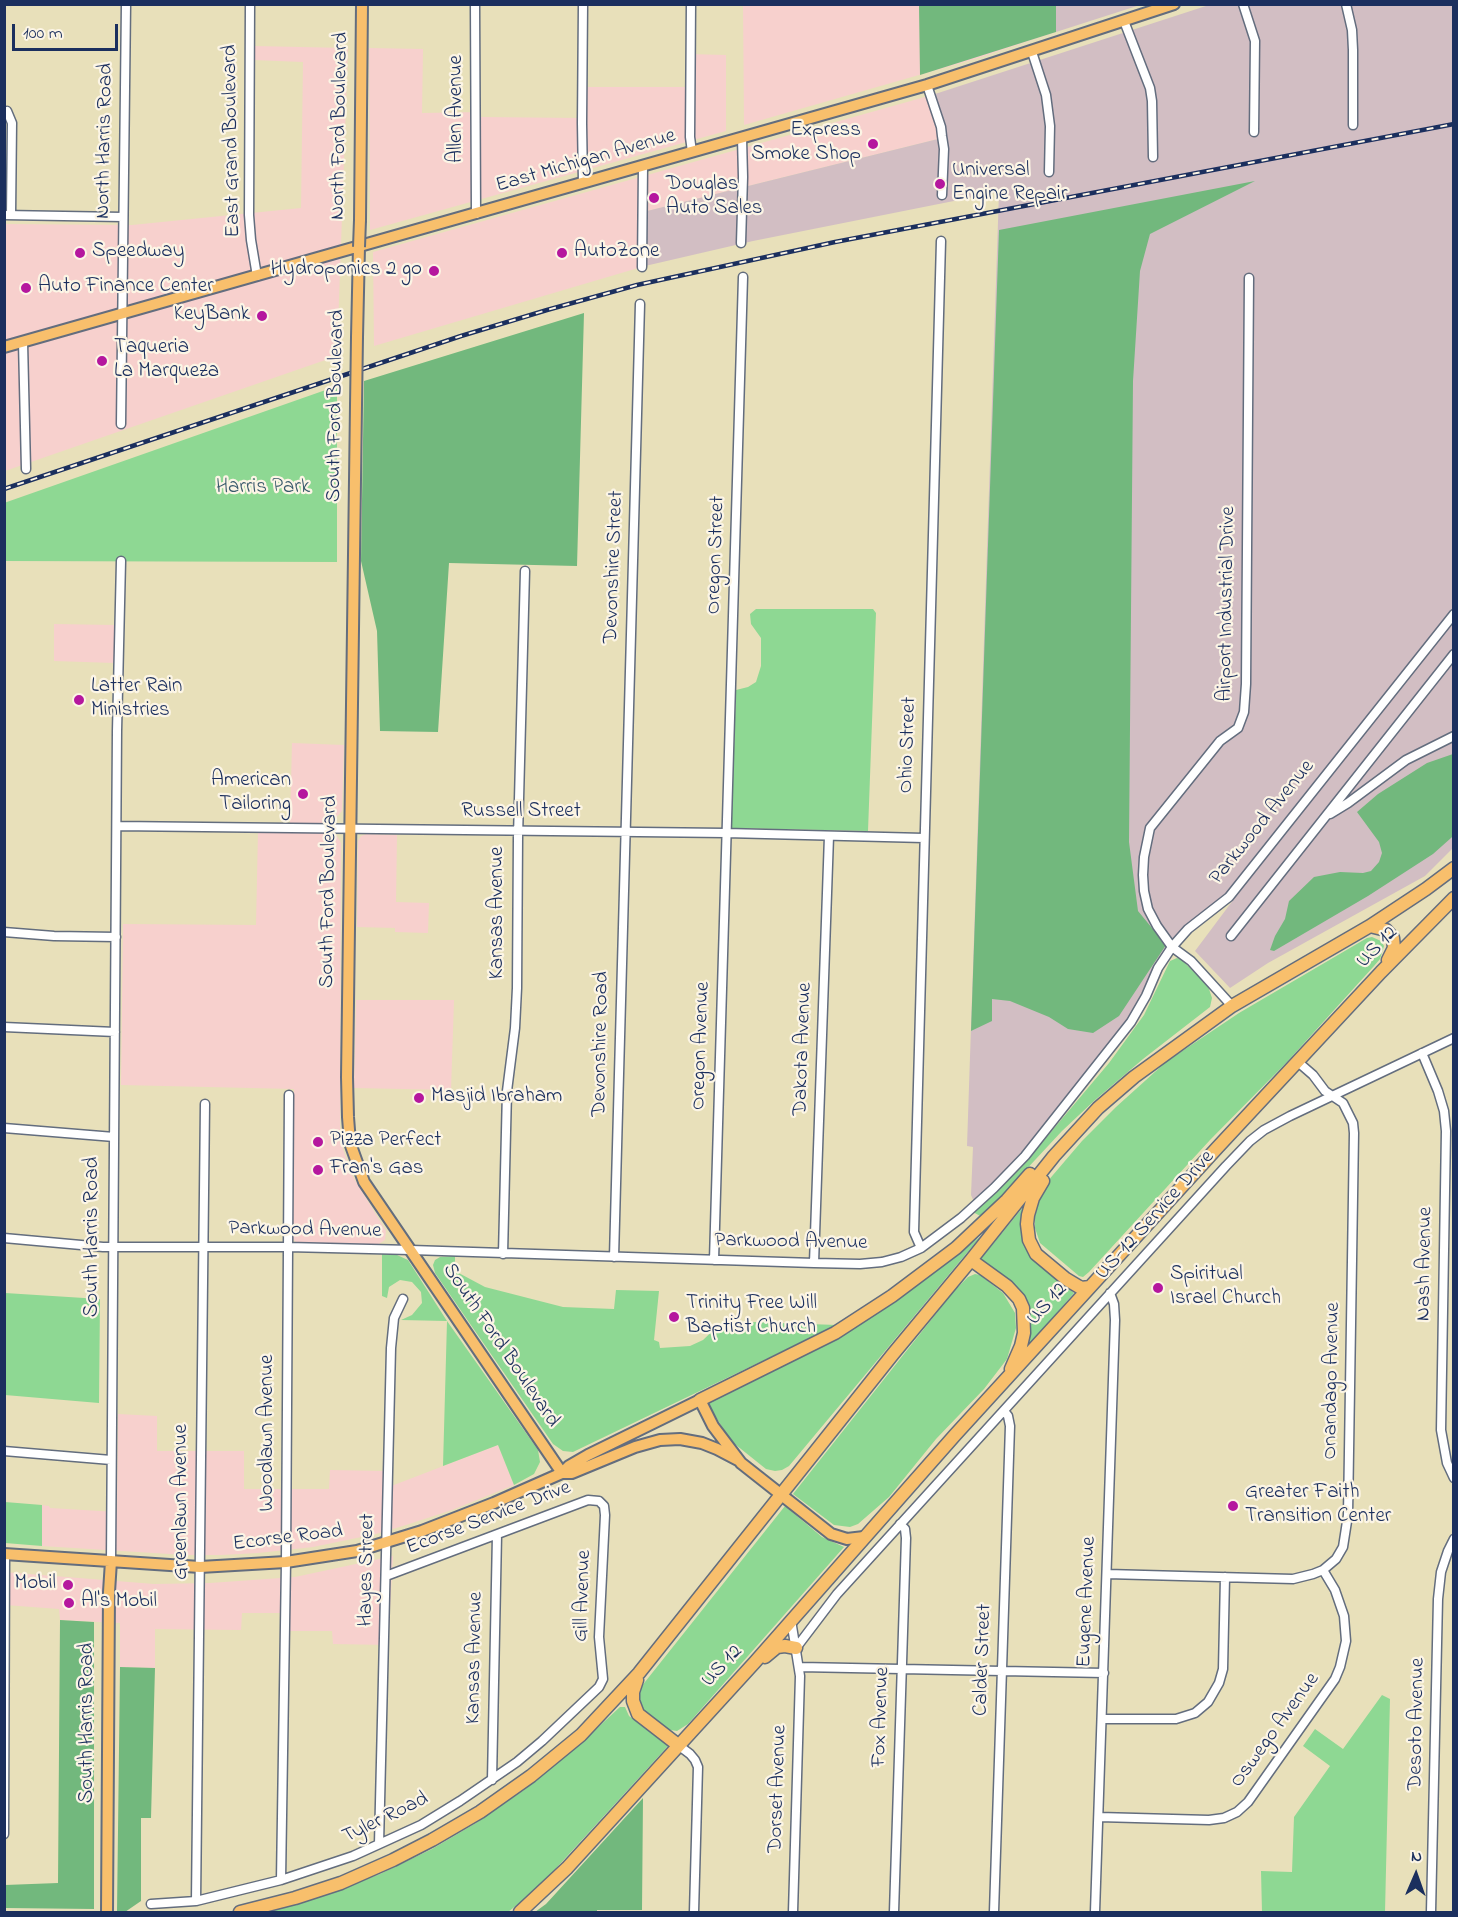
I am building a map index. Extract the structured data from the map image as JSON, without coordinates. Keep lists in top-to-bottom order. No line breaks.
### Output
{"streets":{"highway":["US 12"],"main road":["North Ford Boulevard","East Michigan Avenue","South Ford Boulevard","South Harris Road","Ecorse Road"],"street":["Allen Avenue","North Harris Road","East Grand Boulevard","Oregon Street","Devonshire Street","Airport Industrial Drive","Ohio Street","Russell Street","Parkwood Avenue","Kansas Avenue","Devonshire Road","Oregon Avenue","Dakota Avenue","US-12 Service Drive","Nash Avenue","Onandago Avenue","Woodlawn Avenue","Greenlawn Avenue","Ecorse Service Drive","Hayes Street","Gill Avenue","Eugene Avenue","Calder Street","Fox Avenue","Desoto Avenue","Oswego Avenue","Dorset Avenue","Tyler Road"]},"crossings":[["Allen Avenue","East Michigan Avenue"],["North Ford Boulevard","South Ford Boulevard"],["North Harris Road","East Michigan Avenue"],["East Grand Boulevard","East Michigan Avenue"],["South Ford Boulevard","Russell Street"],["South Ford Boulevard","Parkwood Avenue"],["South Ford Boulevard","Ecorse Road"],["Oregon Street","Russell Street"],["Oregon Street","Oregon Avenue"],["Devonshire Street","Russell Street"],["Devonshire Street","Devonshire Road"],["Airport Industrial Drive","Parkwood Avenue"],["Airport Industrial Drive","US 12"],["Ohio Street","Russell Street"],["Ohio Street","Parkwood Avenue"],["Russell Street","Kansas Avenue"],["Russell Street","Devonshire Road"],["Russell Street","Oregon Avenue"],["Russell Street","Dakota Avenue"],["Russell Street","South Harris Road"],["Parkwood Avenue","Kansas Avenue"],["Parkwood Avenue","Devonshire Road"],["Parkwood Avenue","Oregon Avenue"],["Parkwood Avenue","Dakota Avenue"],["Parkwood Avenue","South Harris Road"],["Parkwood Avenue","Woodlawn Avenue"],["Parkwood Avenue","Greenlawn Avenue"],["Kansas Avenue","Ecorse Service Drive"],["Kansas Avenue","Tyler Road"],["US 12","Onandago Avenue"],["US 12","Ecorse Road"],["US-12 Service Drive","Nash Avenue"],["US-12 Service Drive","Onandago Avenue"],["US-12 Service Drive","Eugene Avenue"],["US-12 Service Drive","Calder Street"],["US-12 Service Drive","Fox Avenue"],["US-12 Service Drive","Dorset Avenue"],["South Harris Road","Ecorse Road"],["Onandago Avenue","Oswego Avenue"],["Woodlawn Avenue","Ecorse Road"],["Woodlawn Avenue","Tyler Road"],["Greenlawn Avenue","Ecorse Road"],["Greenlawn Avenue","Tyler Road"],["Ecorse Service Drive","Hayes Street"],["Ecorse Service Drive","Gill Avenue"],["Ecorse Road","Hayes Street"],["Hayes Street","Tyler Road"],["Gill Avenue","Tyler Road"],["Eugene Avenue","Oswego Avenue"]],"parks":["Harris Park"],"places":["Express Smoke Shop","Universal Engine Repair","Douglas Auto Sales","Speedway","AutoZone","Hydroponics 2 go","Auto Finance Center","KeyBank","Taqueria La Marqueza","Latter Rain Ministries","American Tailoring","Masjid Ibraham","Pizza Perfect","Fran's Gas","Spiritual Israel Church","Trinity Free Will Baptist Church","Greater Faith Transition Center","Mobil","Al's Mobil"],"scale_bar":"100 m","north":"top"}
